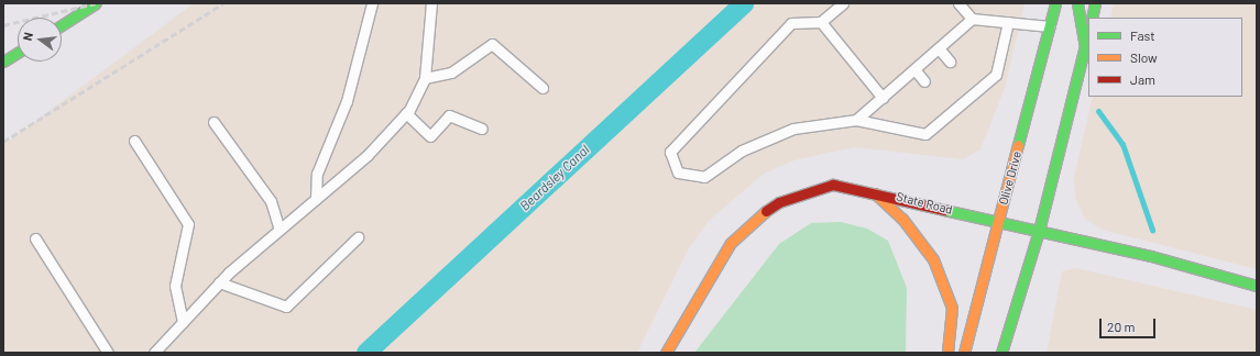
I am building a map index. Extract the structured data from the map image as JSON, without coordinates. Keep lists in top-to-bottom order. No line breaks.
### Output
{"streets":{"street":["Olive Drive","State Road"]},"crossings":[["Olive Drive","State Road"]],"water":["Beardsley Canal"],"legend":["Fast","Slow","Jam"],"scale_bar":"20 m","north":"left"}
